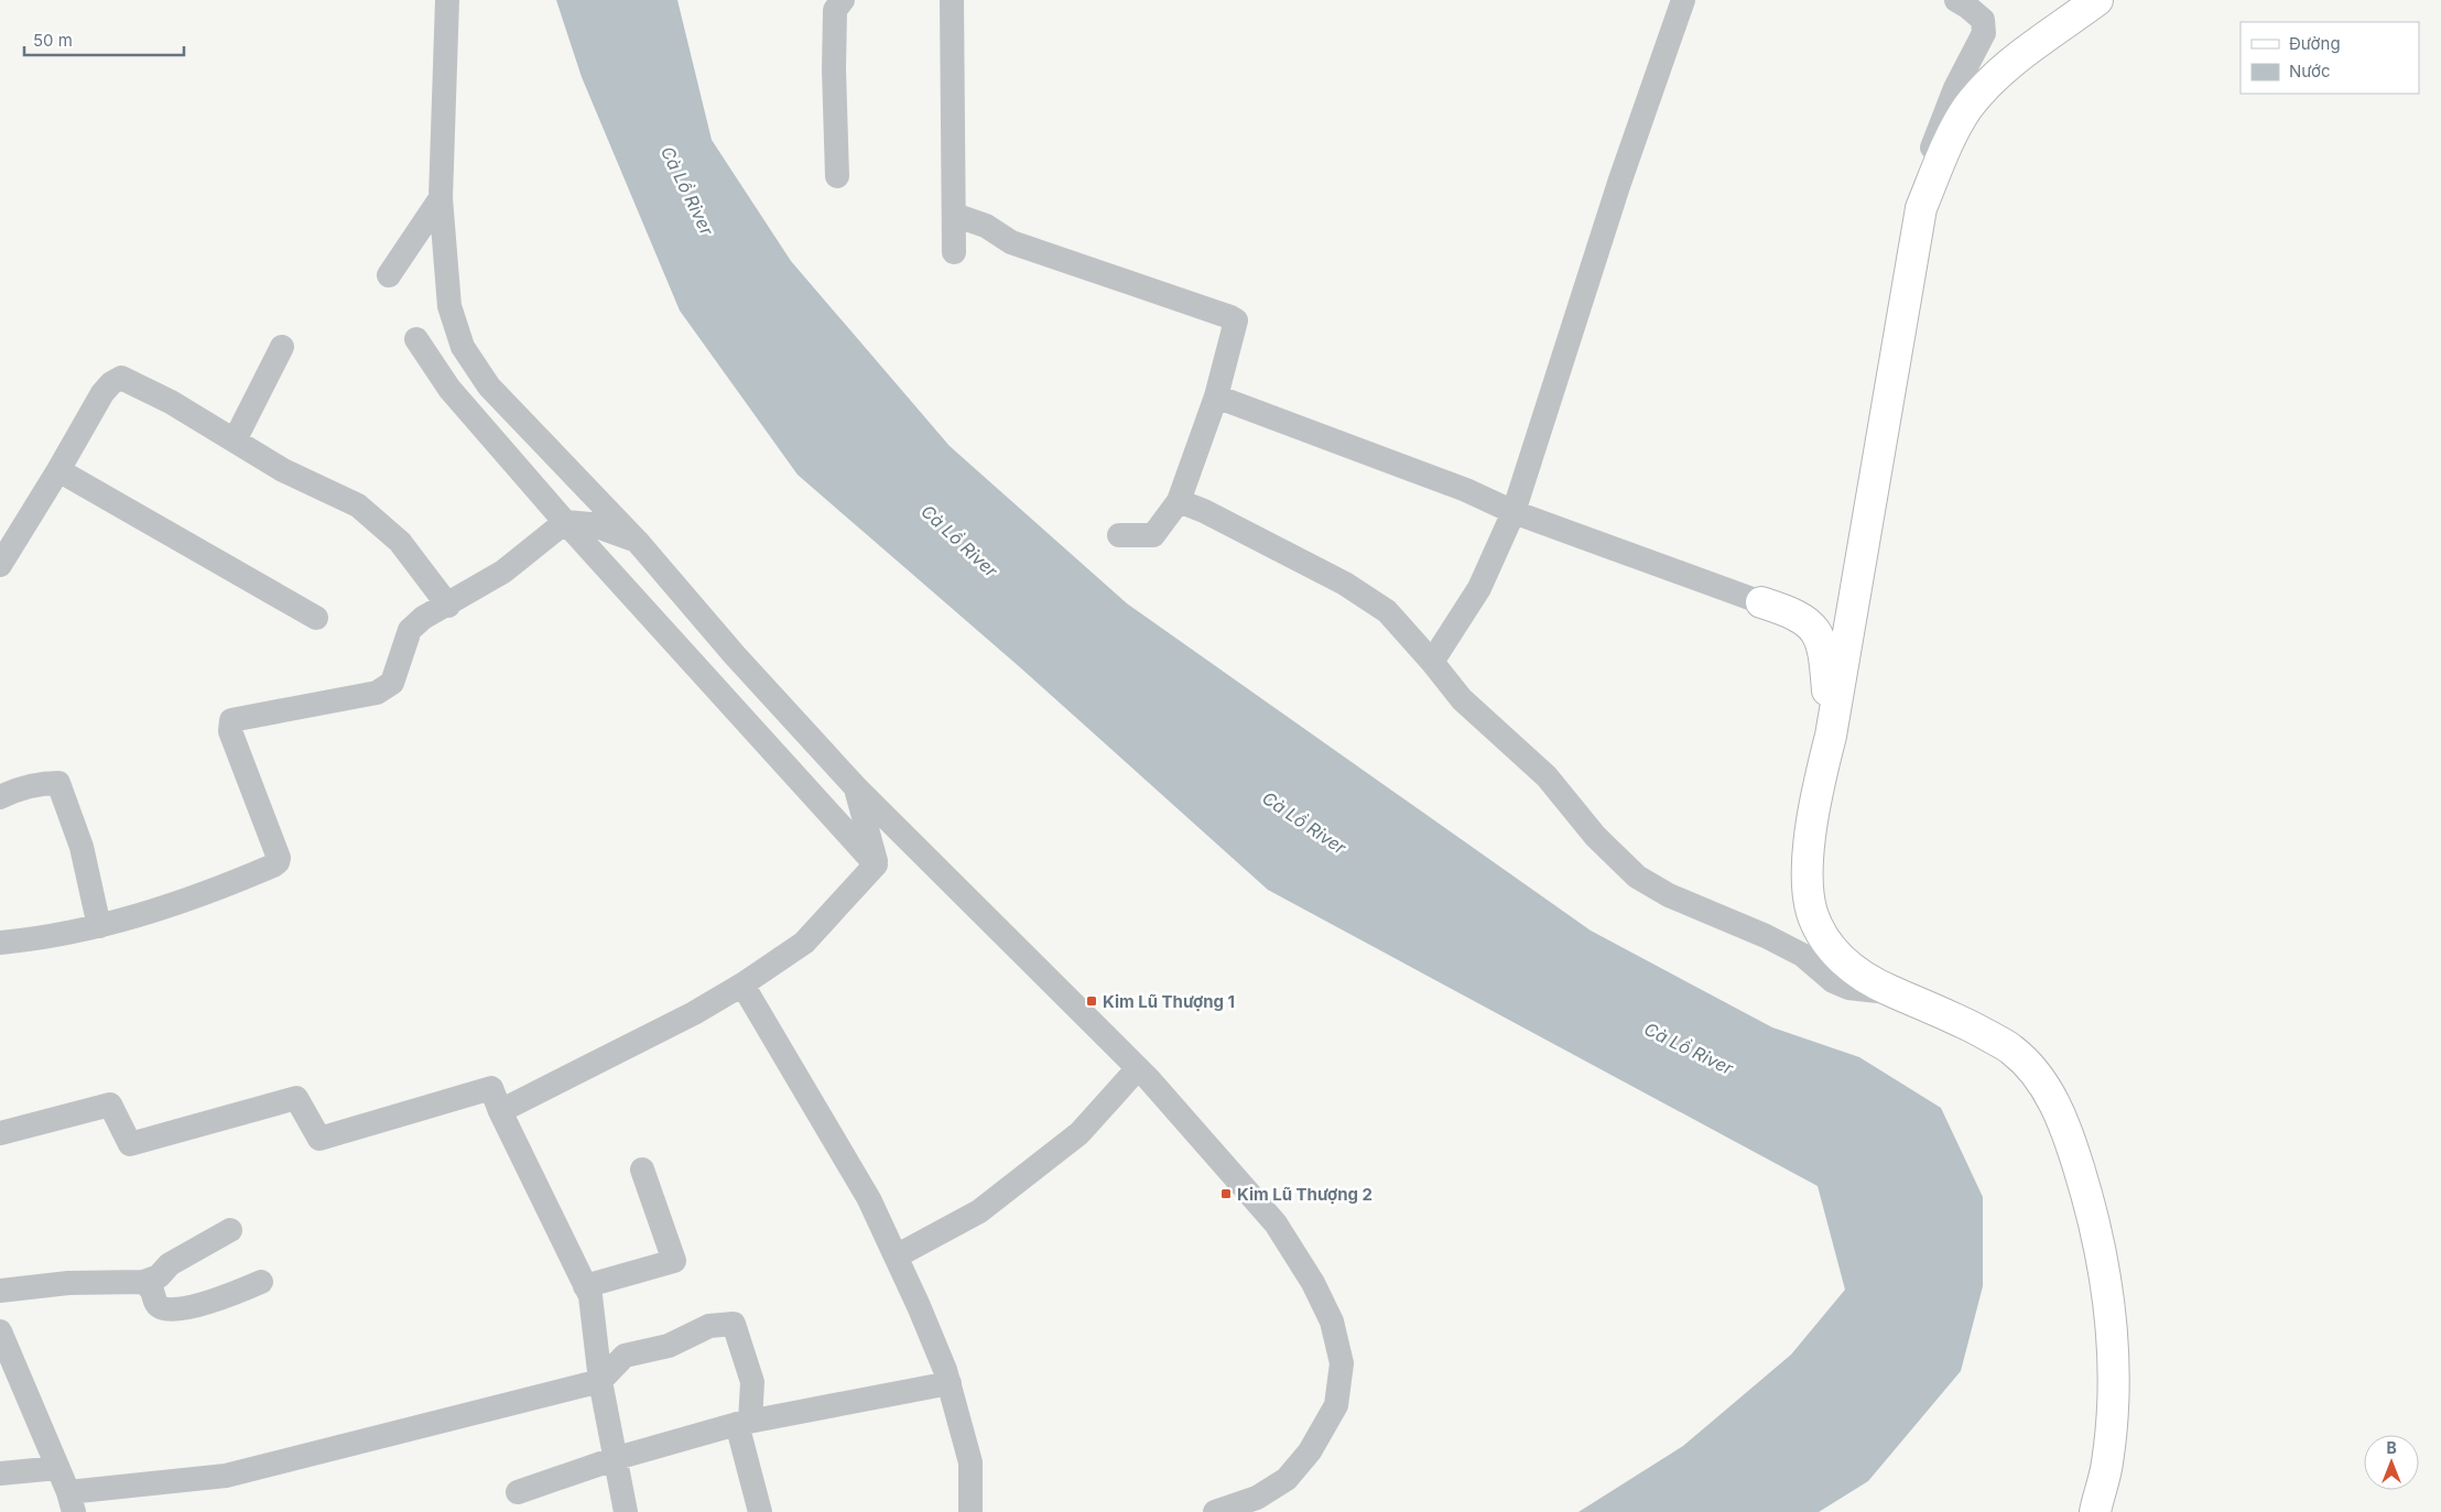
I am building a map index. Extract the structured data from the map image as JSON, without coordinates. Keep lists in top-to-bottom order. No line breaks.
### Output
{"water":["Cà Lồ River"],"places":{"transit":["Kim Lũ Thượng 1","Kim Lũ Thượng 2"]},"legend":["Đường","Nước"],"scale_bar":"50 m","north":"top"}
